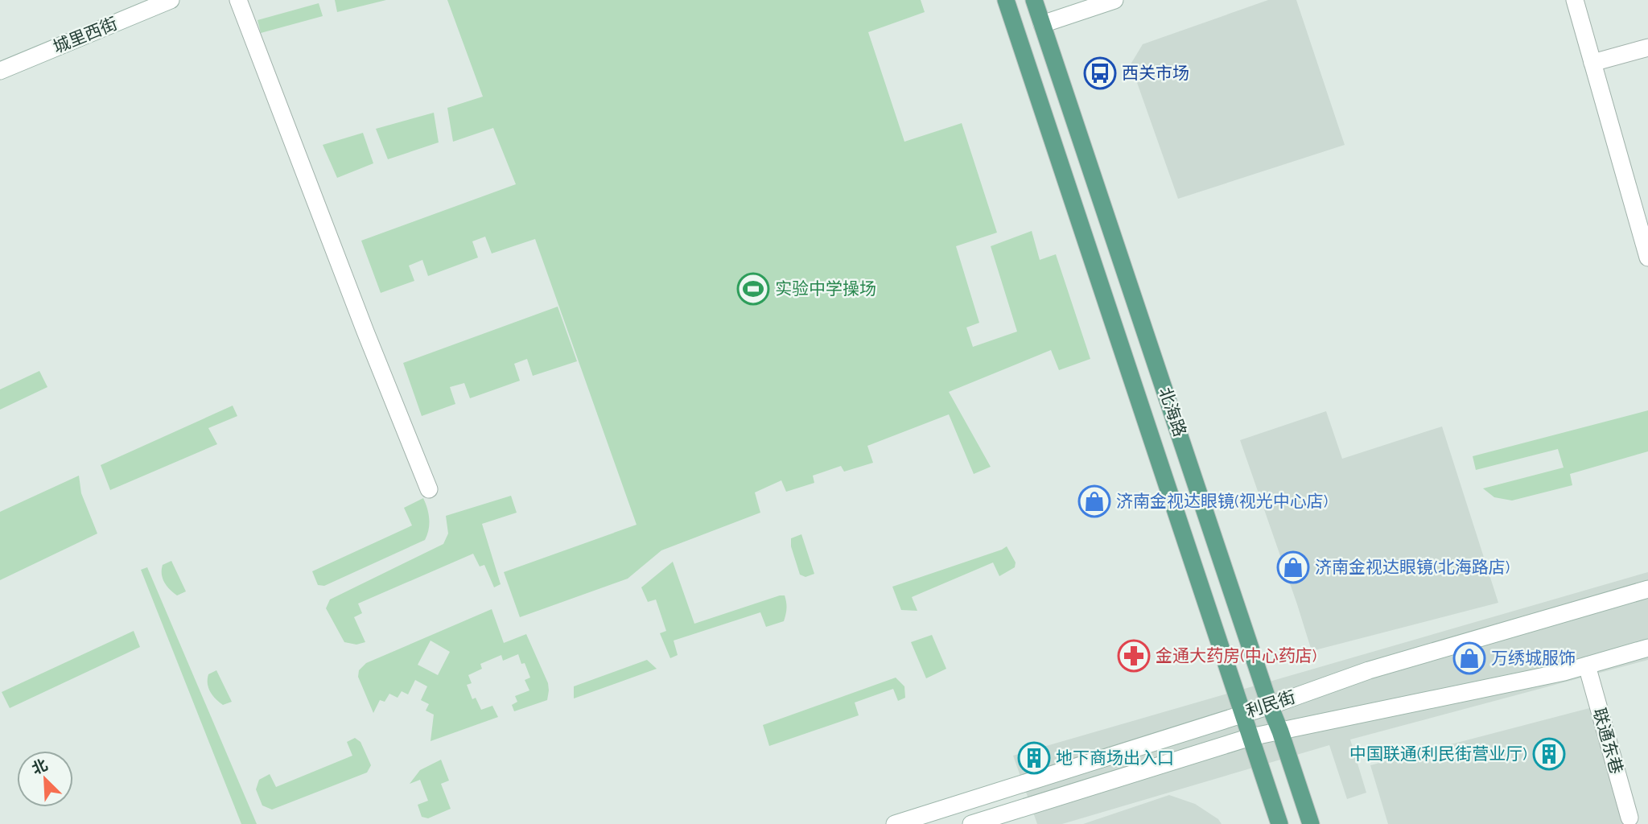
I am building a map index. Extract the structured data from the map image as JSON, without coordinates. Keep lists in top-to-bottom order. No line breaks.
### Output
{"streets":{"main road":["城里西街","北海路","利民街","联通东巷"]},"crossings":[["北海路","利民街"],["利民街","联通东巷"]],"places":{"bus stop":["西关市场"],"sports":["实验中学操场"],"shop":["济南金视达眼镜(视光中心店)","济南金视达眼镜(北海路店)","万绣城服饰"],"pharmacy":["金通大药房(中心药店)"],"building":["中国联通(利民街营业厅)","地下商场出入口"]},"north":"top left"}
